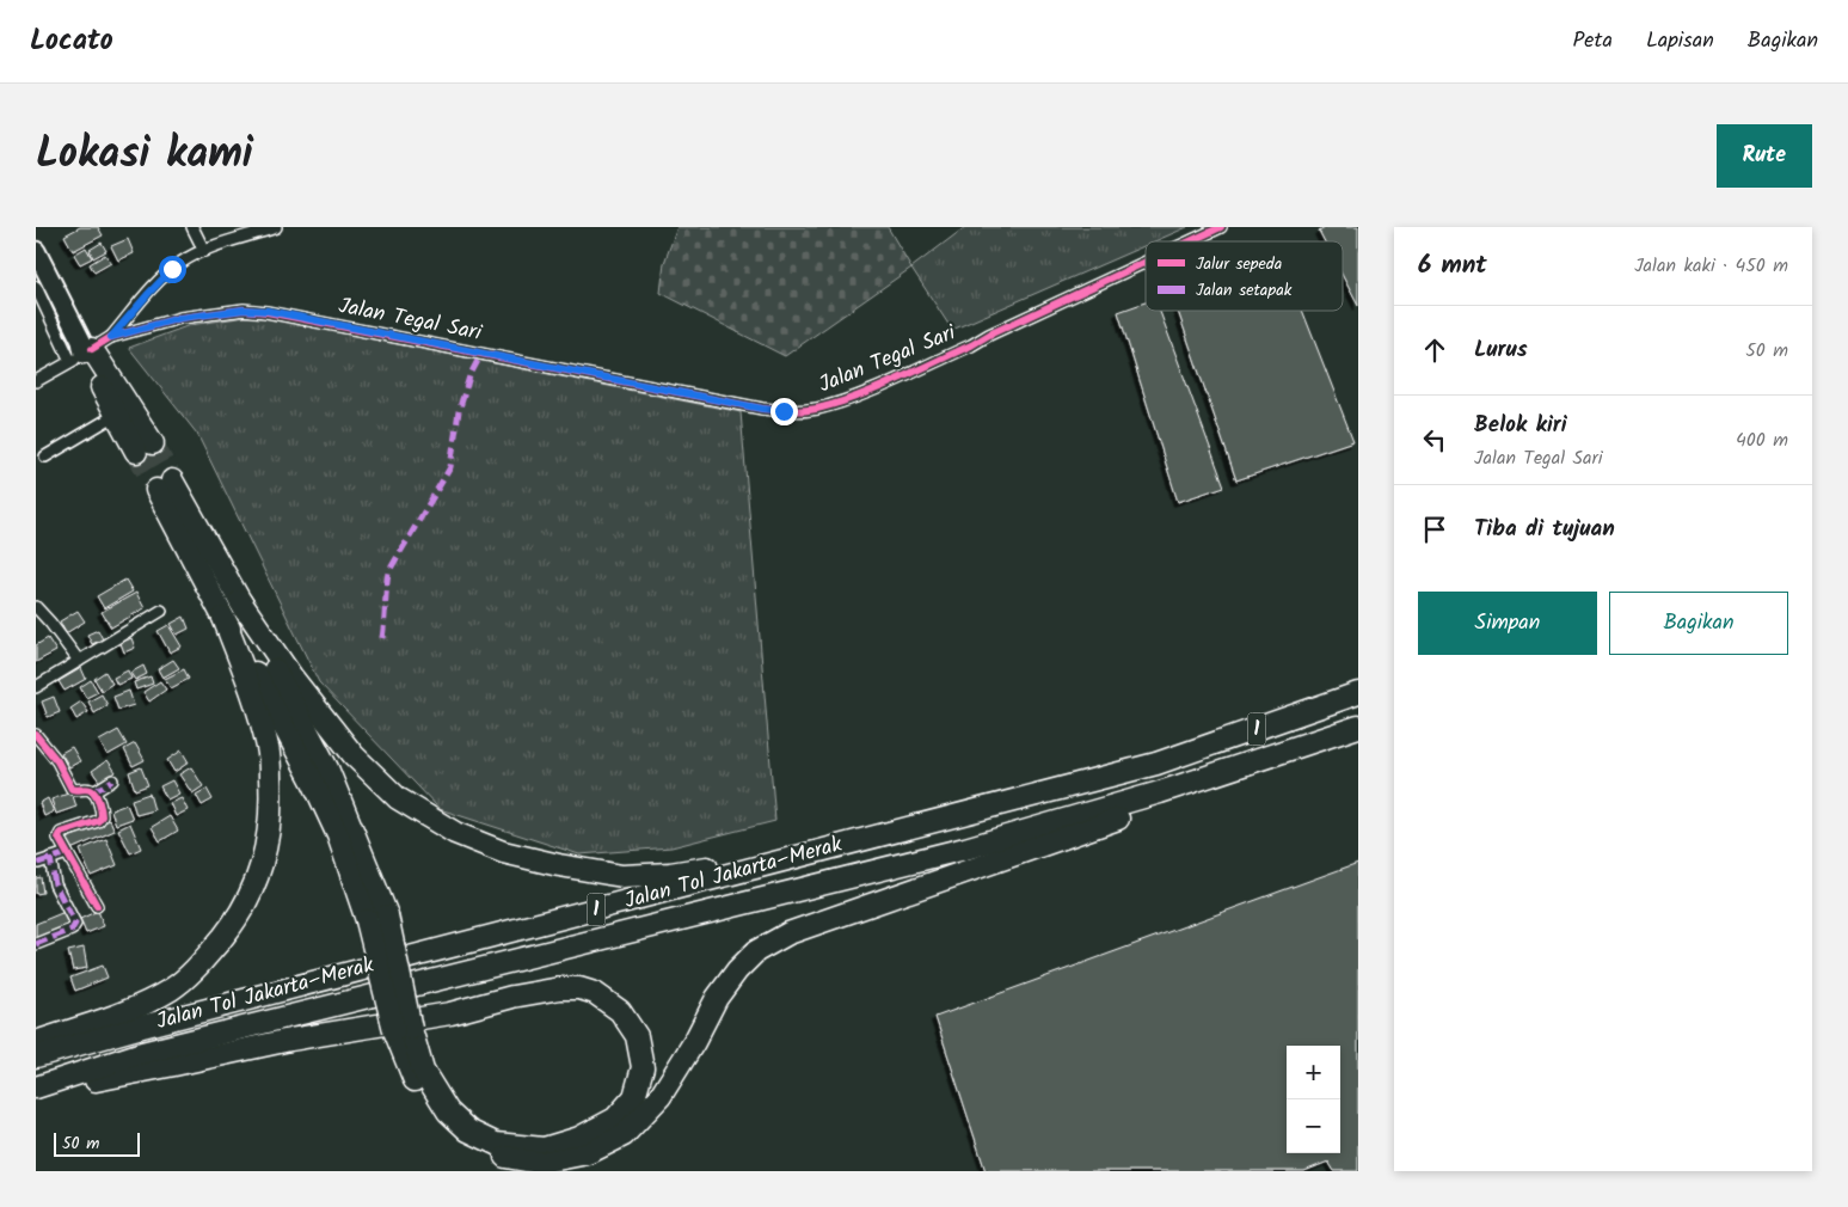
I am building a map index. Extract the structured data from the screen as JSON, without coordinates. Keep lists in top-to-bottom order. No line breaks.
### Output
{"streets":{"highway":["1","Jalan Tol Jakarta–Merak"],"street":["Jalan Tegal Sari"]},"legend":["Jalur sepeda","Jalan setapak"],"scale_bar":"50 m","page":{"header":"Locato","nav":["Peta","Lapisan","Bagikan"],"title":"Lokasi kami","buttons":["Rute",["Simpan","Bagikan"]],"heading":["6 mnt","Jalan kaki · 450 m"],"list":[["Lurus","50 m"],["Belok kiri","Jalan Tegal Sari","400 m"],"Tiba di tujuan"],"map_buttons":["+","−"],"scale":"50 m"}}
